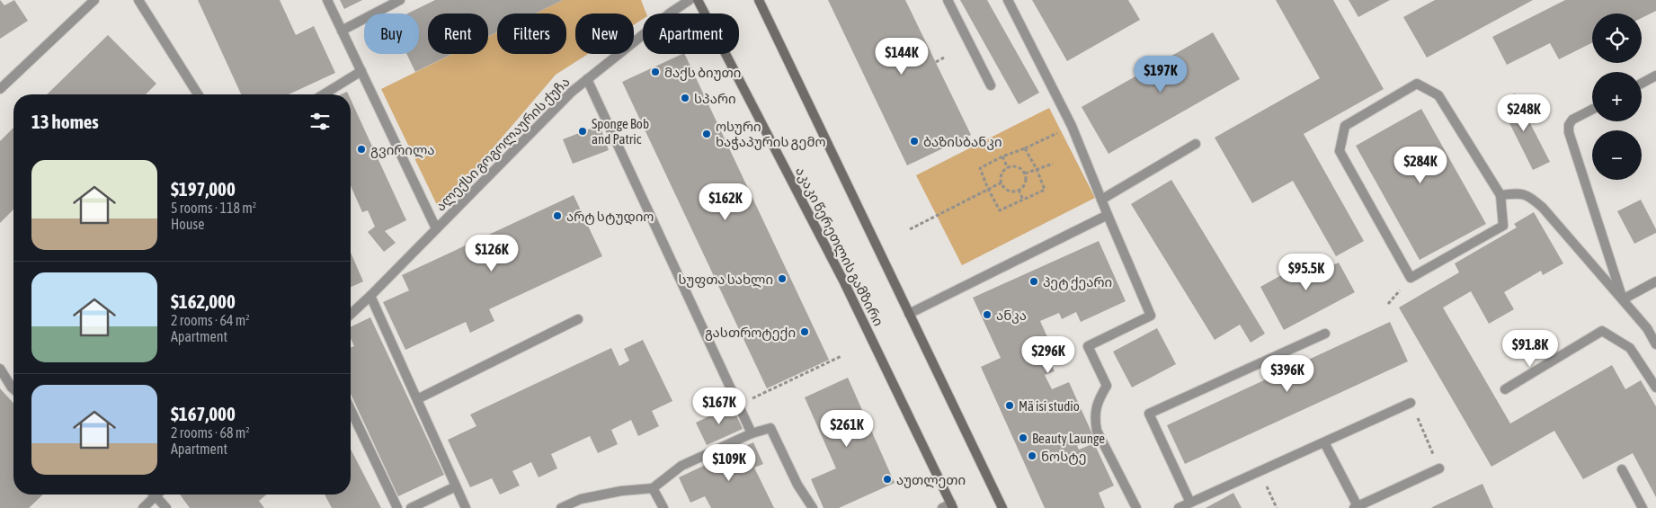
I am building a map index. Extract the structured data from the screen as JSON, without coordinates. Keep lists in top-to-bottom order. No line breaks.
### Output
{"streets":{"main road":["აკაკი წერეთლის გამზირი"],"street":["ალექსი გოგოლაურის ქუჩა"]},"places":["მაქს ბიუთი","სპარი","Sponge Bob and Patric","ოსური ხაჭაპურის გემო","ბაზისბანკი","გვირილა","არტ სტუდიო","სუფთა სახლი","პეტ ქეარი","ანკა","გასთროტექი","Mä isi studio","Beauty Launge","ნოსტე","აუთლეთი"],"page":{"map_buttons":["+","−"],"chip":["Buy","Rent","Filters","New","Apartment"],"price":["$144K","$197K","$248K","$284K","$162K","$126K","$95.5K","$91.8K","$296K","$396K","$167K","$261K","$109K"],"heading":"13 homes","list":[{"name":"$197,000","note":"5 rooms · 118 m² · House"},{"name":"$162,000","note":"2 rooms · 64 m² · Apartment"},{"name":"$167,000","note":"2 rooms · 68 m² · Apartment"}]}}
